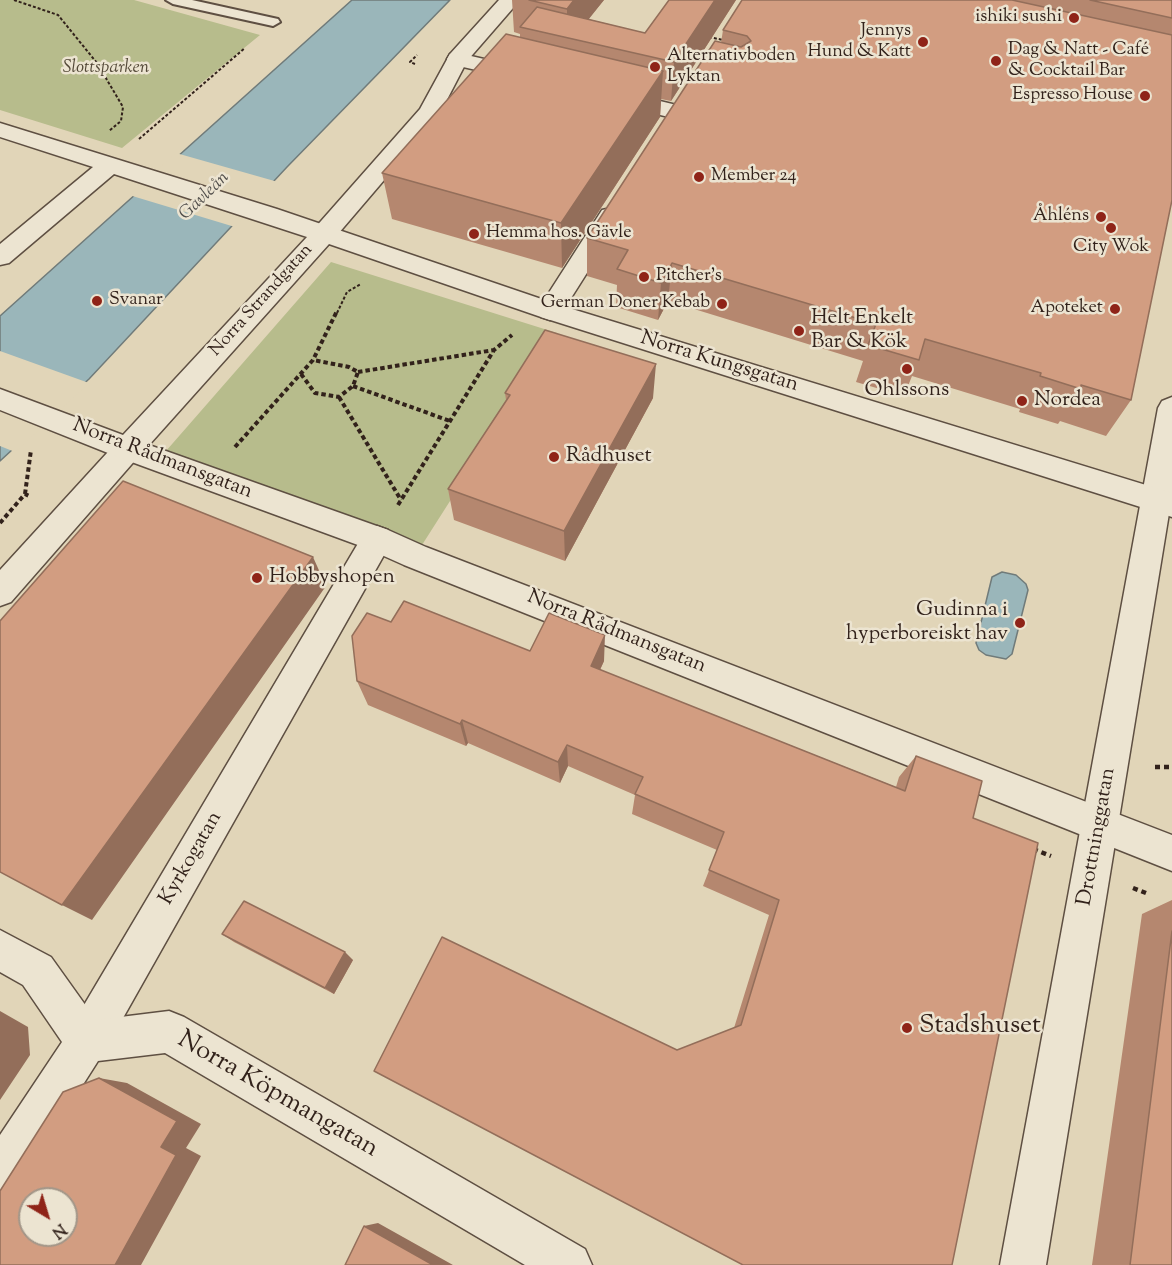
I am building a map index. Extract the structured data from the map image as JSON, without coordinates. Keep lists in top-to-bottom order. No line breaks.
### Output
{"streets":{"street":["Norra Strandgatan","Norra Kungsgatan","Norra Rådmansgatan","Drottninggatan","Kyrkogatan","Norra Köpmangatan"]},"crossings":[["Norra Strandgatan","Norra Kungsgatan"],["Norra Strandgatan","Norra Rådmansgatan"],["Norra Kungsgatan","Drottninggatan"],["Norra Rådmansgatan","Drottninggatan"],["Norra Rådmansgatan","Kyrkogatan"],["Kyrkogatan","Norra Köpmangatan"]],"water":["Gavleån"],"parks":["Slottsparken"],"places":["ishiki sushi","Jennys Hund & Katt","Dag & Natt - Café & Cocktail Bar","Alternativboden Lyktan","Espresso House","Member 24","Åhléns","City Wok","Hemma hos. Gävle","Pitcher's","Svanar","German Doner Kebab","Apoteket","Helt Enkelt Bar & Kök","Ohlssons","Nordea","Rådhuset","Hobbyshopen","Gudinna i hyperboreiskt hav","Stadshuset"],"north":"bottom right"}
